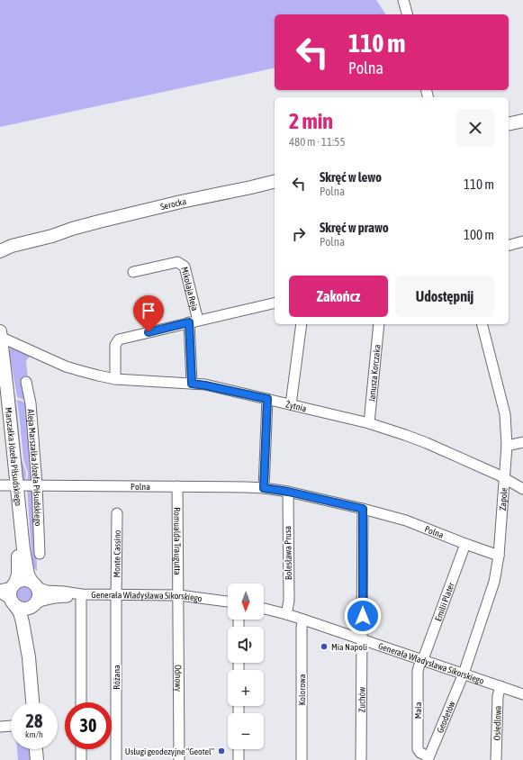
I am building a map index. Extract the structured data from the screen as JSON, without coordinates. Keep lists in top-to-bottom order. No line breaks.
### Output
{"streets":{"main road":["Serocka","Marszałka Józefa Piłsudskiego"],"street":["Mikołaja Reja","Janusza Korczaka","Żytnia","Aleja Marszałka Józefa Piłsudskiego","Polna","Zapole","Romualda Traugutta","Bolesława Prusa","Monte Cassino","Generała Władysława Sikorskiego","Emilii Plater","Różana","Odnowy","Kolorowa","Zuchów","Mała","Geodetów","Osiedlowa"]},"crossings":[["Mikołaja Reja","Żytnia"],["Janusza Korczaka","Żytnia"],["Żytnia","Marszałka Józefa Piłsudskiego"],["Żytnia","Zapole"],["Marszałka Józefa Piłsudskiego","Polna"],["Marszałka Józefa Piłsudskiego","Generała Władysława Sikorskiego"],["Aleja Marszałka Józefa Piłsudskiego","Polna"],["Polna","Zapole"],["Polna","Romualda Traugutta"],["Polna","Bolesława Prusa"],["Polna","Emilii Plater"],["Zapole","Generała Władysława Sikorskiego"],["Zapole","Geodetów"],["Romualda Traugutta","Generała Władysława Sikorskiego"],["Romualda Traugutta","Odnowy"],["Bolesława Prusa","Generała Władysława Sikorskiego"],["Monte Cassino","Generała Władysława Sikorskiego"],["Monte Cassino","Różana"],["Generała Władysława Sikorskiego","Emilii Plater"],["Generała Władysława Sikorskiego","Różana"],["Generała Władysława Sikorskiego","Odnowy"],["Generała Władysława Sikorskiego","Kolorowa"],["Generała Władysława Sikorskiego","Zuchów"],["Generała Władysława Sikorskiego","Mała"],["Generała Władysława Sikorskiego","Geodetów"],["Generała Władysława Sikorskiego","Osiedlowa"],["Emilii Plater","Mała"],["Mała","Geodetów"]],"places":["Mia Napoli","Usługi geodezyjne \"Geotel\""],"north":"bottom","page":{"turn":["110 m","Polna"],"heading":["2 min","480 m · 11:55"],"list":[{"name":"Skręć w lewo","note":"Polna","value":"110 m"},{"name":"Skręć w prawo","note":"Polna","value":"100 m"}],"buttons":["Zakończ","Udostępnij"],"map_buttons":["+","−"],"speed":"28 km/h","limit":"30"}}
